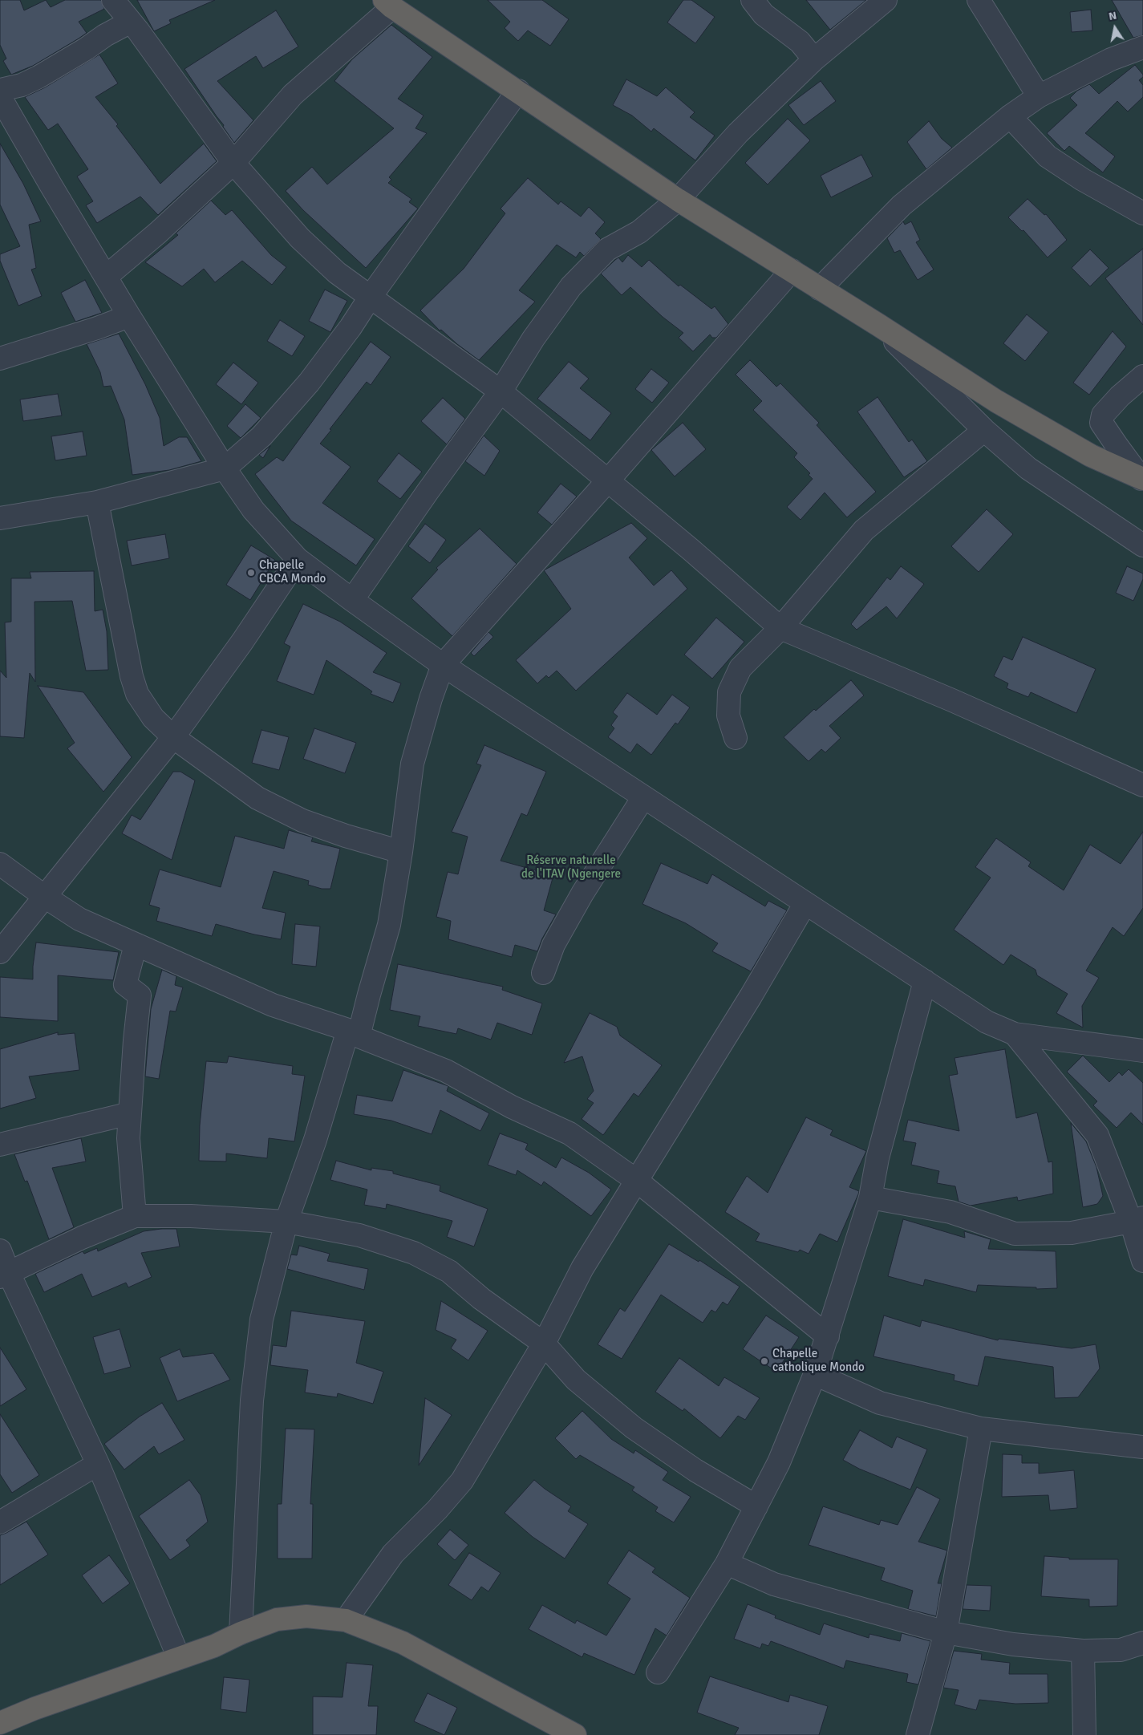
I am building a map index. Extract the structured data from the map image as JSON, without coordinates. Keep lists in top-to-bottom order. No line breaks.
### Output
{"parks":["Réserve naturelle de l'ITAV (Ngengere"],"places":["Chapelle CBCA Mondo","Chapelle catholique Mondo"],"north":"top"}
